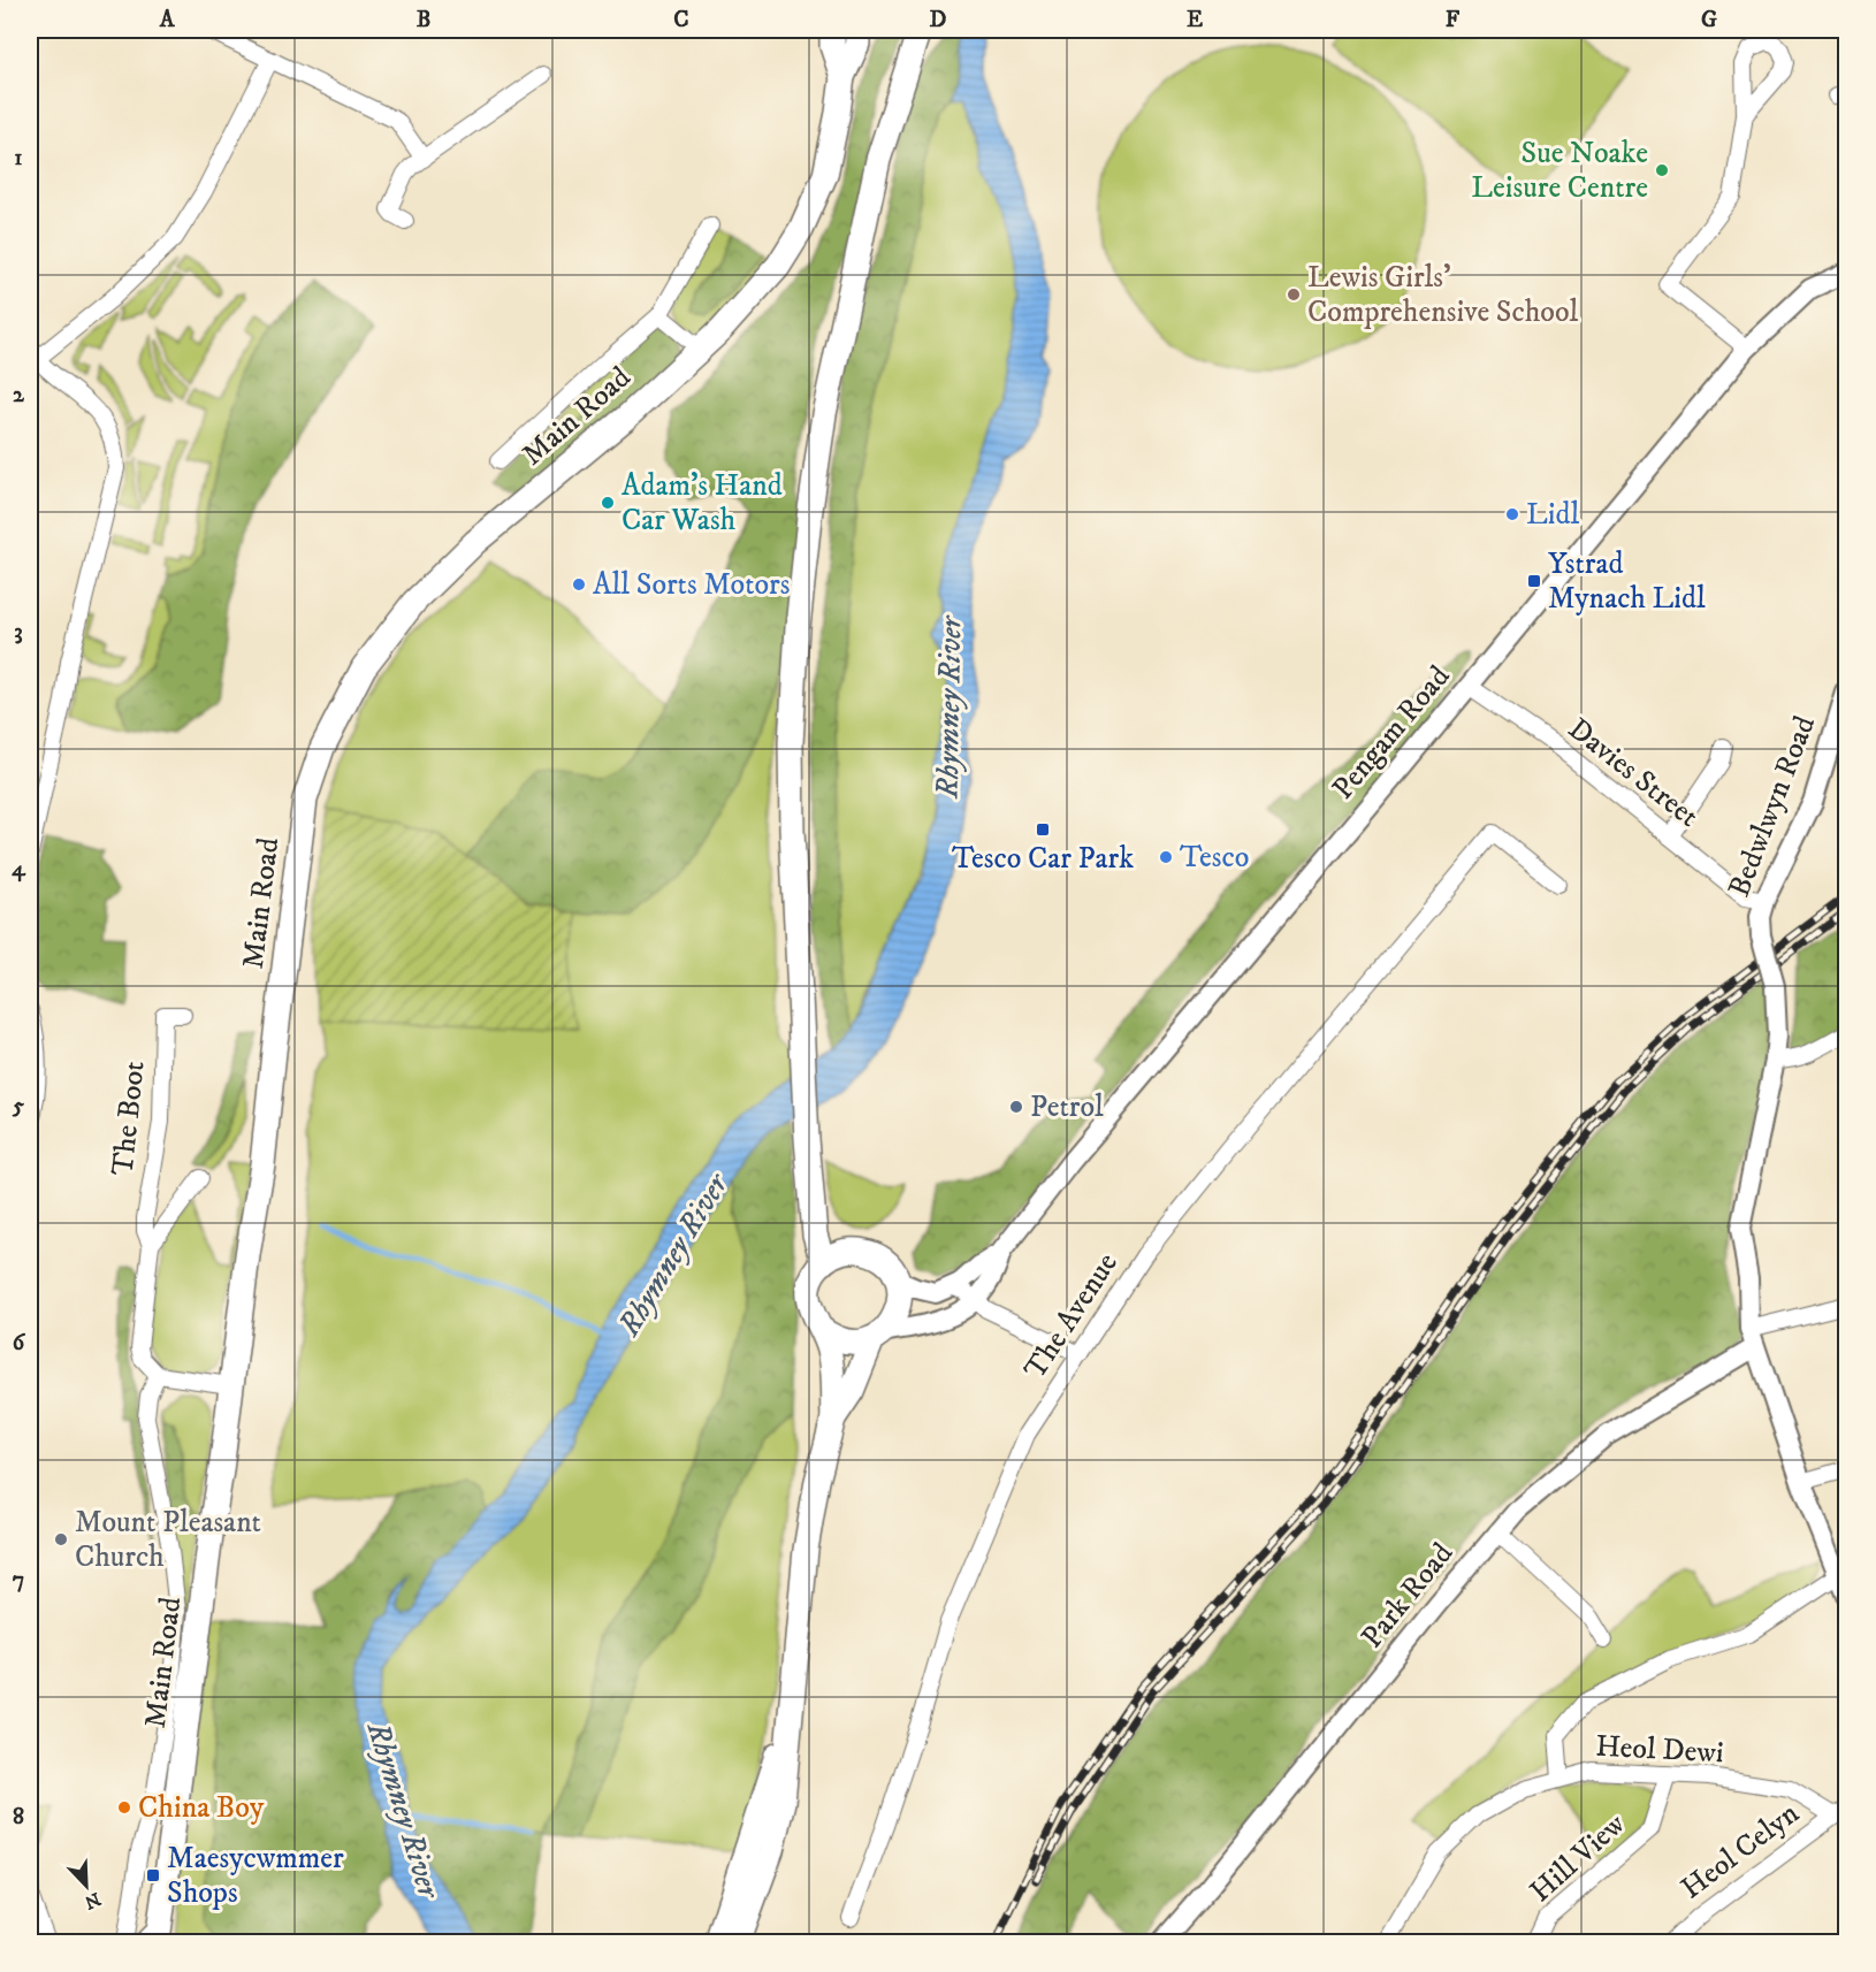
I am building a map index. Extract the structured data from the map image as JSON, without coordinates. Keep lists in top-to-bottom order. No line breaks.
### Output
{"streets":{"main road":["Main Road"],"street":["Pengam Road","Davies Street","Bedwlwyn Road","The Boot","The Avenue","Park Road","Heol Dewi","Heol Celyn","Hill View"]},"crossings":[["Pengam Road","Davies Street"],["Davies Street","Bedwlwyn Road"],["Bedwlwyn Road","Park Road"],["Heol Dewi","Heol Celyn"],["Heol Dewi","Hill View"]],"water":["Rhymney River"],"places":{"other":["Sue Noake Leisure Centre","Lewis Girls' Comprehensive School","Adam's Hand Car Wash","Lidl","All Sorts Motors","Tesco","Petrol","Mount Pleasant Church","China Boy"],"transit":["Ystrad Mynach Lidl","Tesco Car Park","Maesycwmmer Shops"]},"north":"bottom right","grid":{"columns":["A","B","C","D","E","F","G"],"rows":["1","2","3","4","5","6","7","8"]}}
